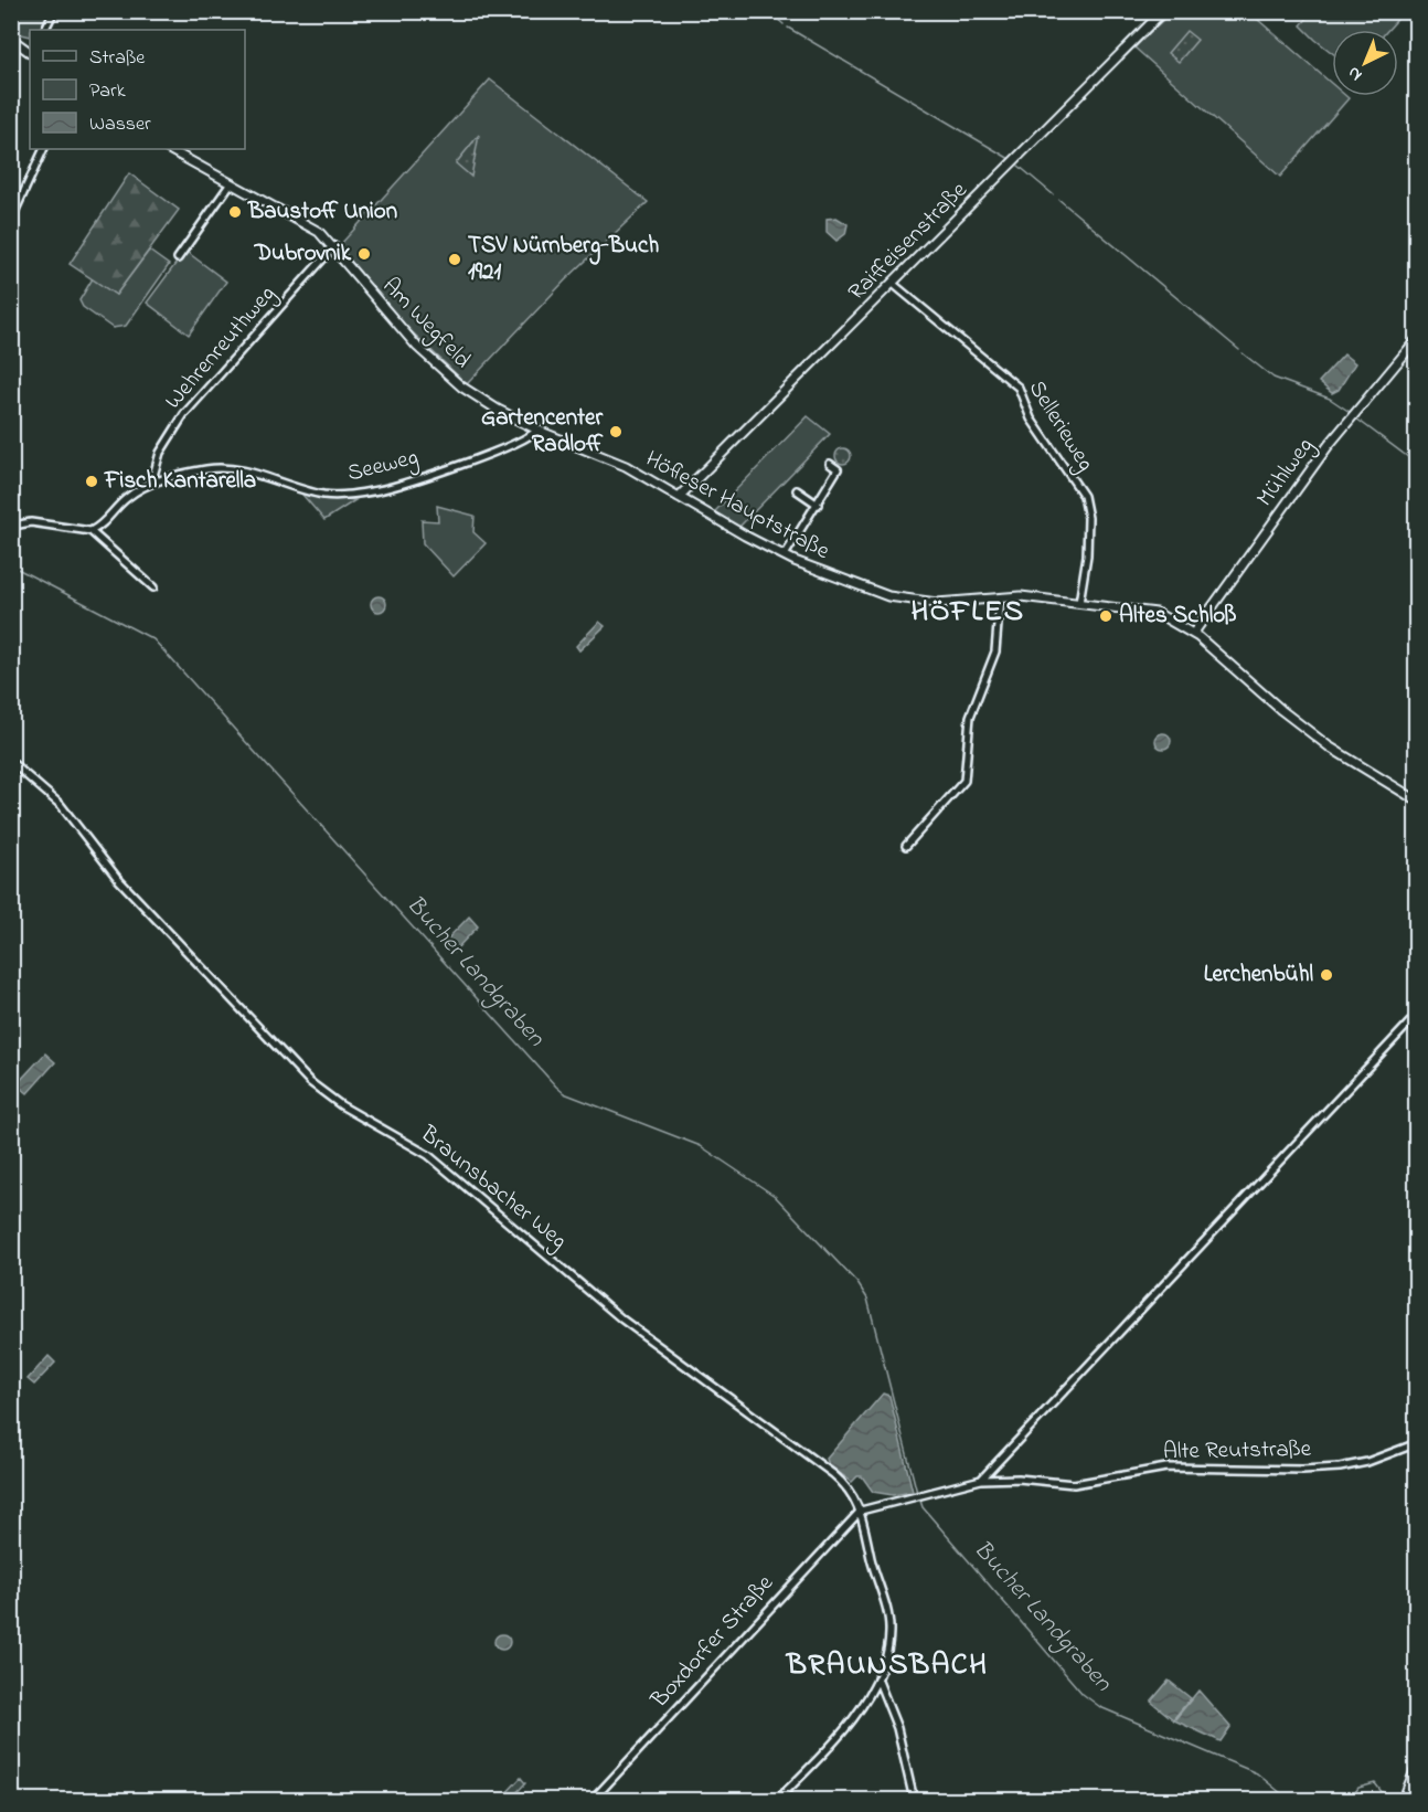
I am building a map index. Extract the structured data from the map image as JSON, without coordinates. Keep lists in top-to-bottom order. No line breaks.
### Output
{"streets":{"street":["Raiffeisenstraße","Am Wegfeld","Wehrenreuthweg","Sellerieweg","Seeweg","Mühlweg","Höfleser Hauptstraße","Braunsbacher Weg","Alte Reutstraße","Boxdorfer Straße"]},"crossings":[["Raiffeisenstraße","Sellerieweg"],["Raiffeisenstraße","Höfleser Hauptstraße"],["Am Wegfeld","Wehrenreuthweg"],["Am Wegfeld","Seeweg"],["Am Wegfeld","Höfleser Hauptstraße"],["Wehrenreuthweg","Seeweg"],["Sellerieweg","Höfleser Hauptstraße"],["Seeweg","Höfleser Hauptstraße"],["Mühlweg","Höfleser Hauptstraße"],["Braunsbacher Weg","Alte Reutstraße"],["Braunsbacher Weg","Boxdorfer Straße"],["Alte Reutstraße","Boxdorfer Straße"]],"districts":["HÖFLES","BRAUNSBACH"],"water":["Bucher Landgraben"],"places":["Baustoff Union","Dubrovnik","TSV Nürnberg-Buch 1921","Gartencenter Radloff","Fisch Kantarella","Altes Schloß","Lerchenbühl"],"legend":["Straße","Park","Wasser"],"north":"bottom left"}
